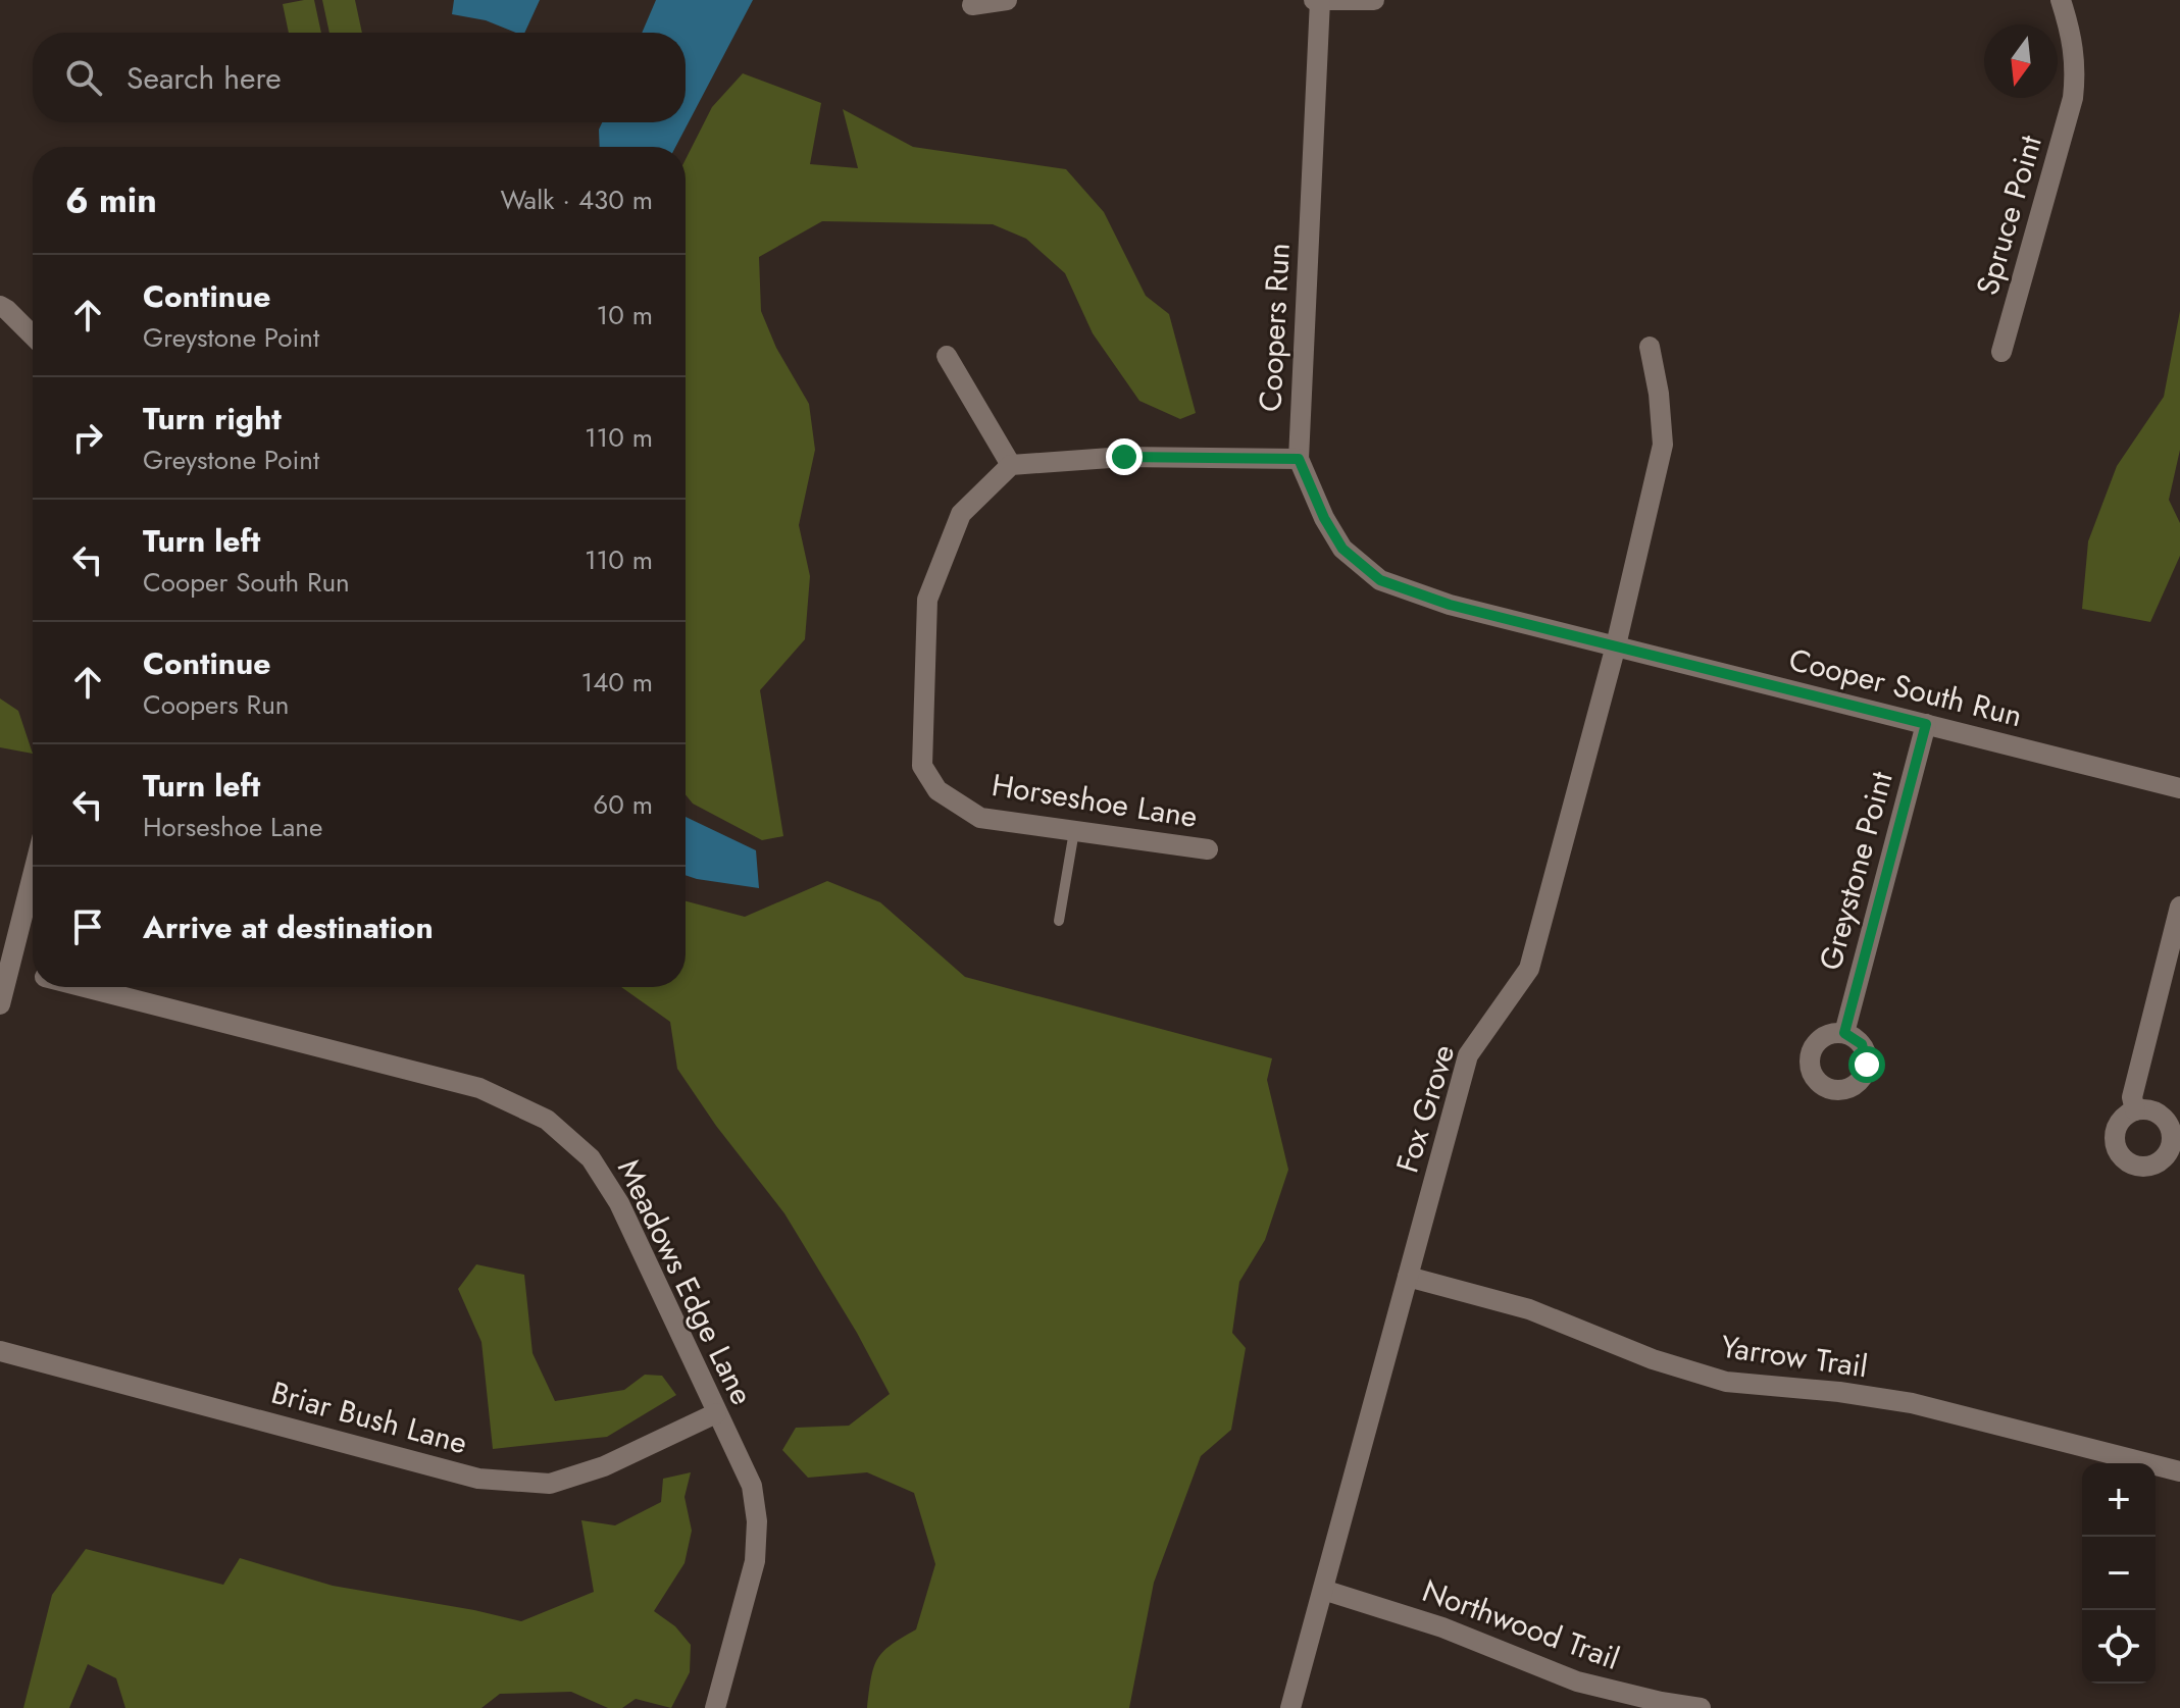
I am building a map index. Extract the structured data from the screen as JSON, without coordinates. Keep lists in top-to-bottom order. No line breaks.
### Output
{"streets":{"street":["Spruce Point","Coopers Run","Cooper South Run","Horseshoe Lane","Greystone Point","Fox Grove","Meadows Edge Lane","Yarrow Trail","Briar Bush Lane","Northwood Trail"]},"crossings":[["Coopers Run","Cooper South Run"],["Coopers Run","Fox Grove"],["Cooper South Run","Greystone Point"],["Cooper South Run","Fox Grove"],["Fox Grove","Yarrow Trail"],["Fox Grove","Northwood Trail"],["Meadows Edge Lane","Briar Bush Lane"]],"north":"bottom","page":{"search":"Search here","heading":["6 min","Walk · 430 m"],"list":[["Continue","Greystone Point","10 m"],["Turn right","Greystone Point","110 m"],["Turn left","Cooper South Run","110 m"],["Continue","Coopers Run","140 m"],["Turn left","Horseshoe Lane","60 m"],"Arrive at destination"],"map_buttons":["+","−"]}}
